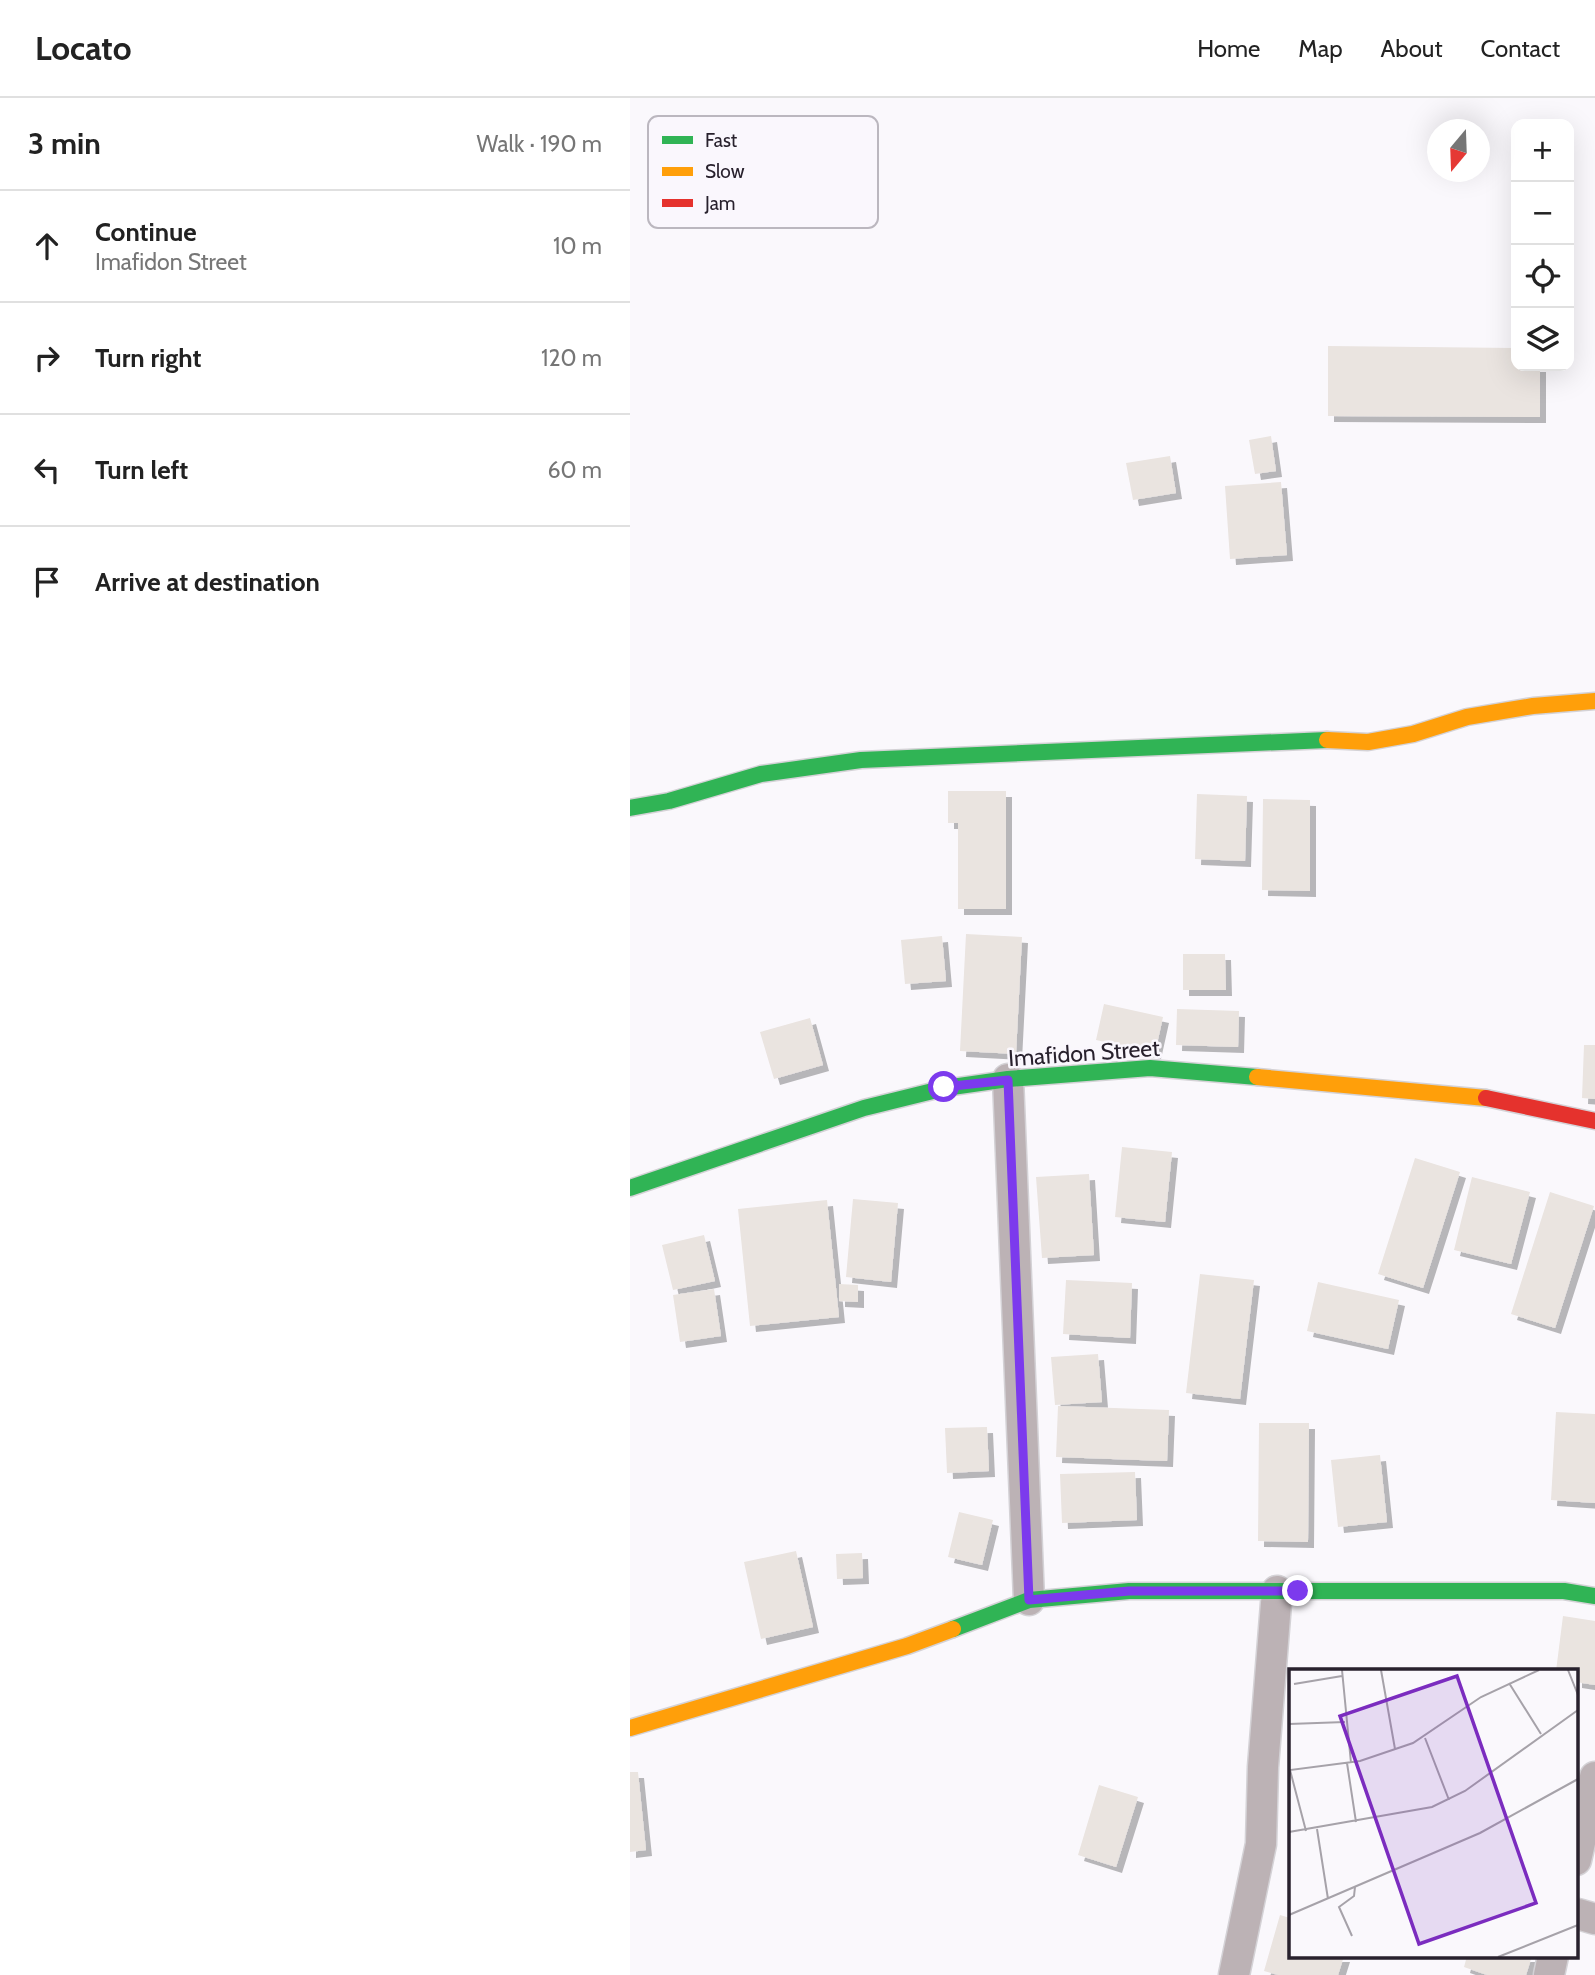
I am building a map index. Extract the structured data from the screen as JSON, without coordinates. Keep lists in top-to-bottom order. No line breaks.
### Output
{"streets":{"street":["Imafidon Street"]},"legend":["Fast","Slow","Jam"],"north":"bottom","page":{"header":"Locato","nav":["Home","Map","About","Contact"],"heading":["3 min","Walk · 190 m"],"map_buttons":["+","−"],"list":[["Continue","Imafidon Street","10 m"],["Turn right","120 m"],["Turn left","60 m"],"Arrive at destination"]}}
